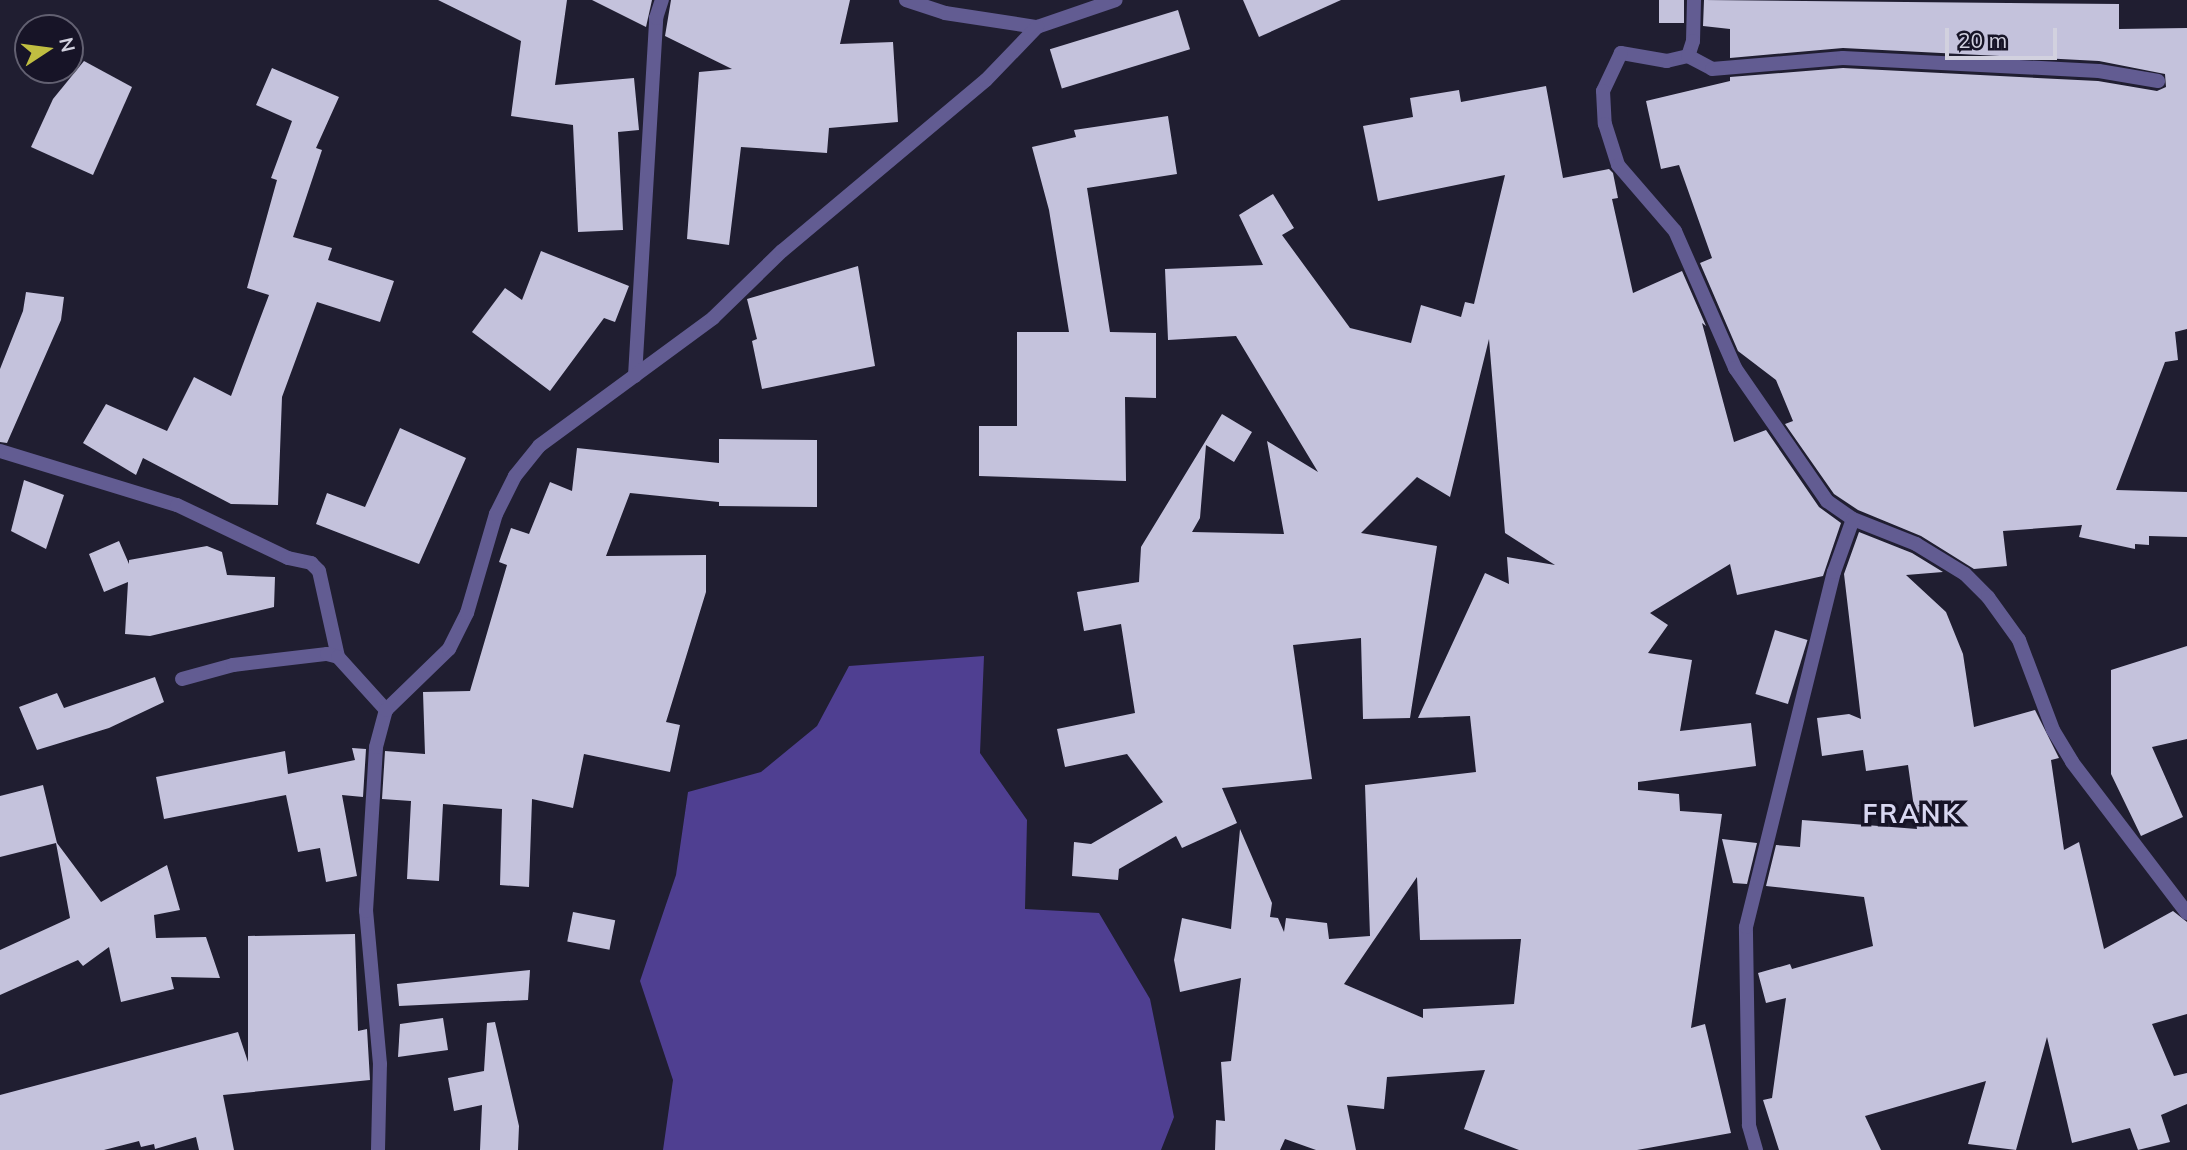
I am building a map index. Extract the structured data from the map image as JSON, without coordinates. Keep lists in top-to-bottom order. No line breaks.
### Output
{"districts":["FRANK"],"scale_bar":"20 m","north":"right"}
